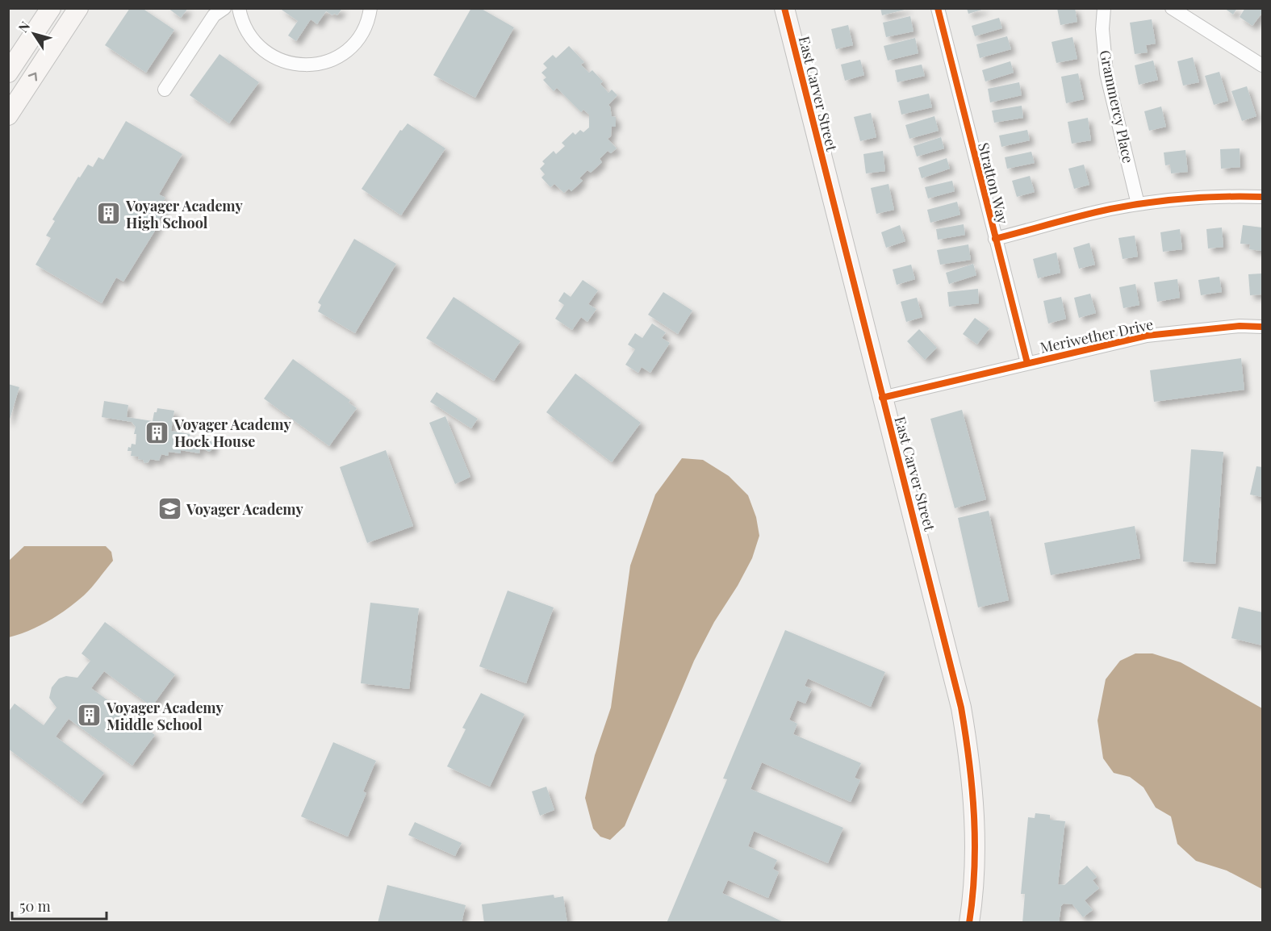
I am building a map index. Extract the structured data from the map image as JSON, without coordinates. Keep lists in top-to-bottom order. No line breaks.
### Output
{"streets":{"street":["East Carver Street","Grammercy Place","Stratton Way","Meriwether Drive"]},"crossings":[["East Carver Street","Meriwether Drive"],["Stratton Way","Meriwether Drive"]],"places":{"building":["Voyager Academy High School","Voyager Academy Hock House","Voyager Academy Middle School"],"school or university":["Voyager Academy"]},"scale_bar":"50 m","north":"top left"}
